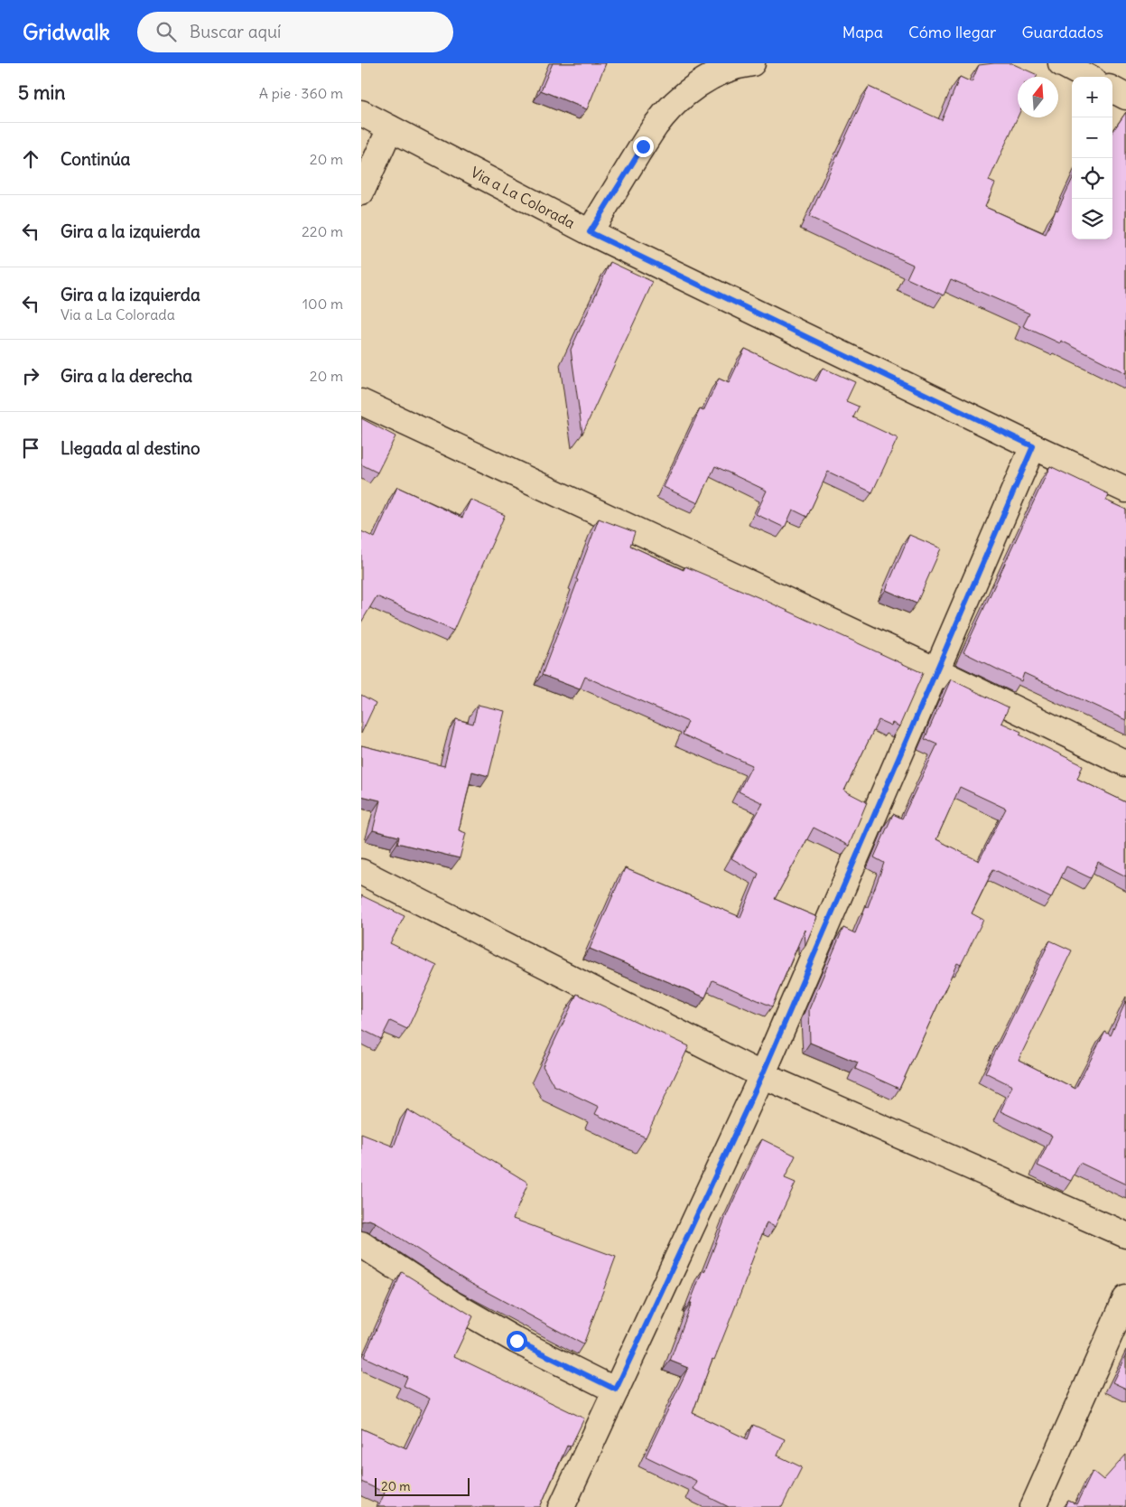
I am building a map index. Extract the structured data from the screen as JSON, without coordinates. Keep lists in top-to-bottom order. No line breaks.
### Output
{"streets":{"street":["Via a La Colorada"]},"scale_bar":"20 m","north":"top","page":{"header":"Gridwalk","search":"Buscar aquí","nav":["Mapa","Cómo llegar","Guardados"],"heading":["5 min","A pie · 360 m"],"map_buttons":["+","−"],"list":[["Continúa","20 m"],["Gira a la izquierda","220 m"],["Gira a la izquierda","Via a La Colorada","100 m"],["Gira a la derecha","20 m"],"Llegada al destino"],"scale":"20 m"}}
